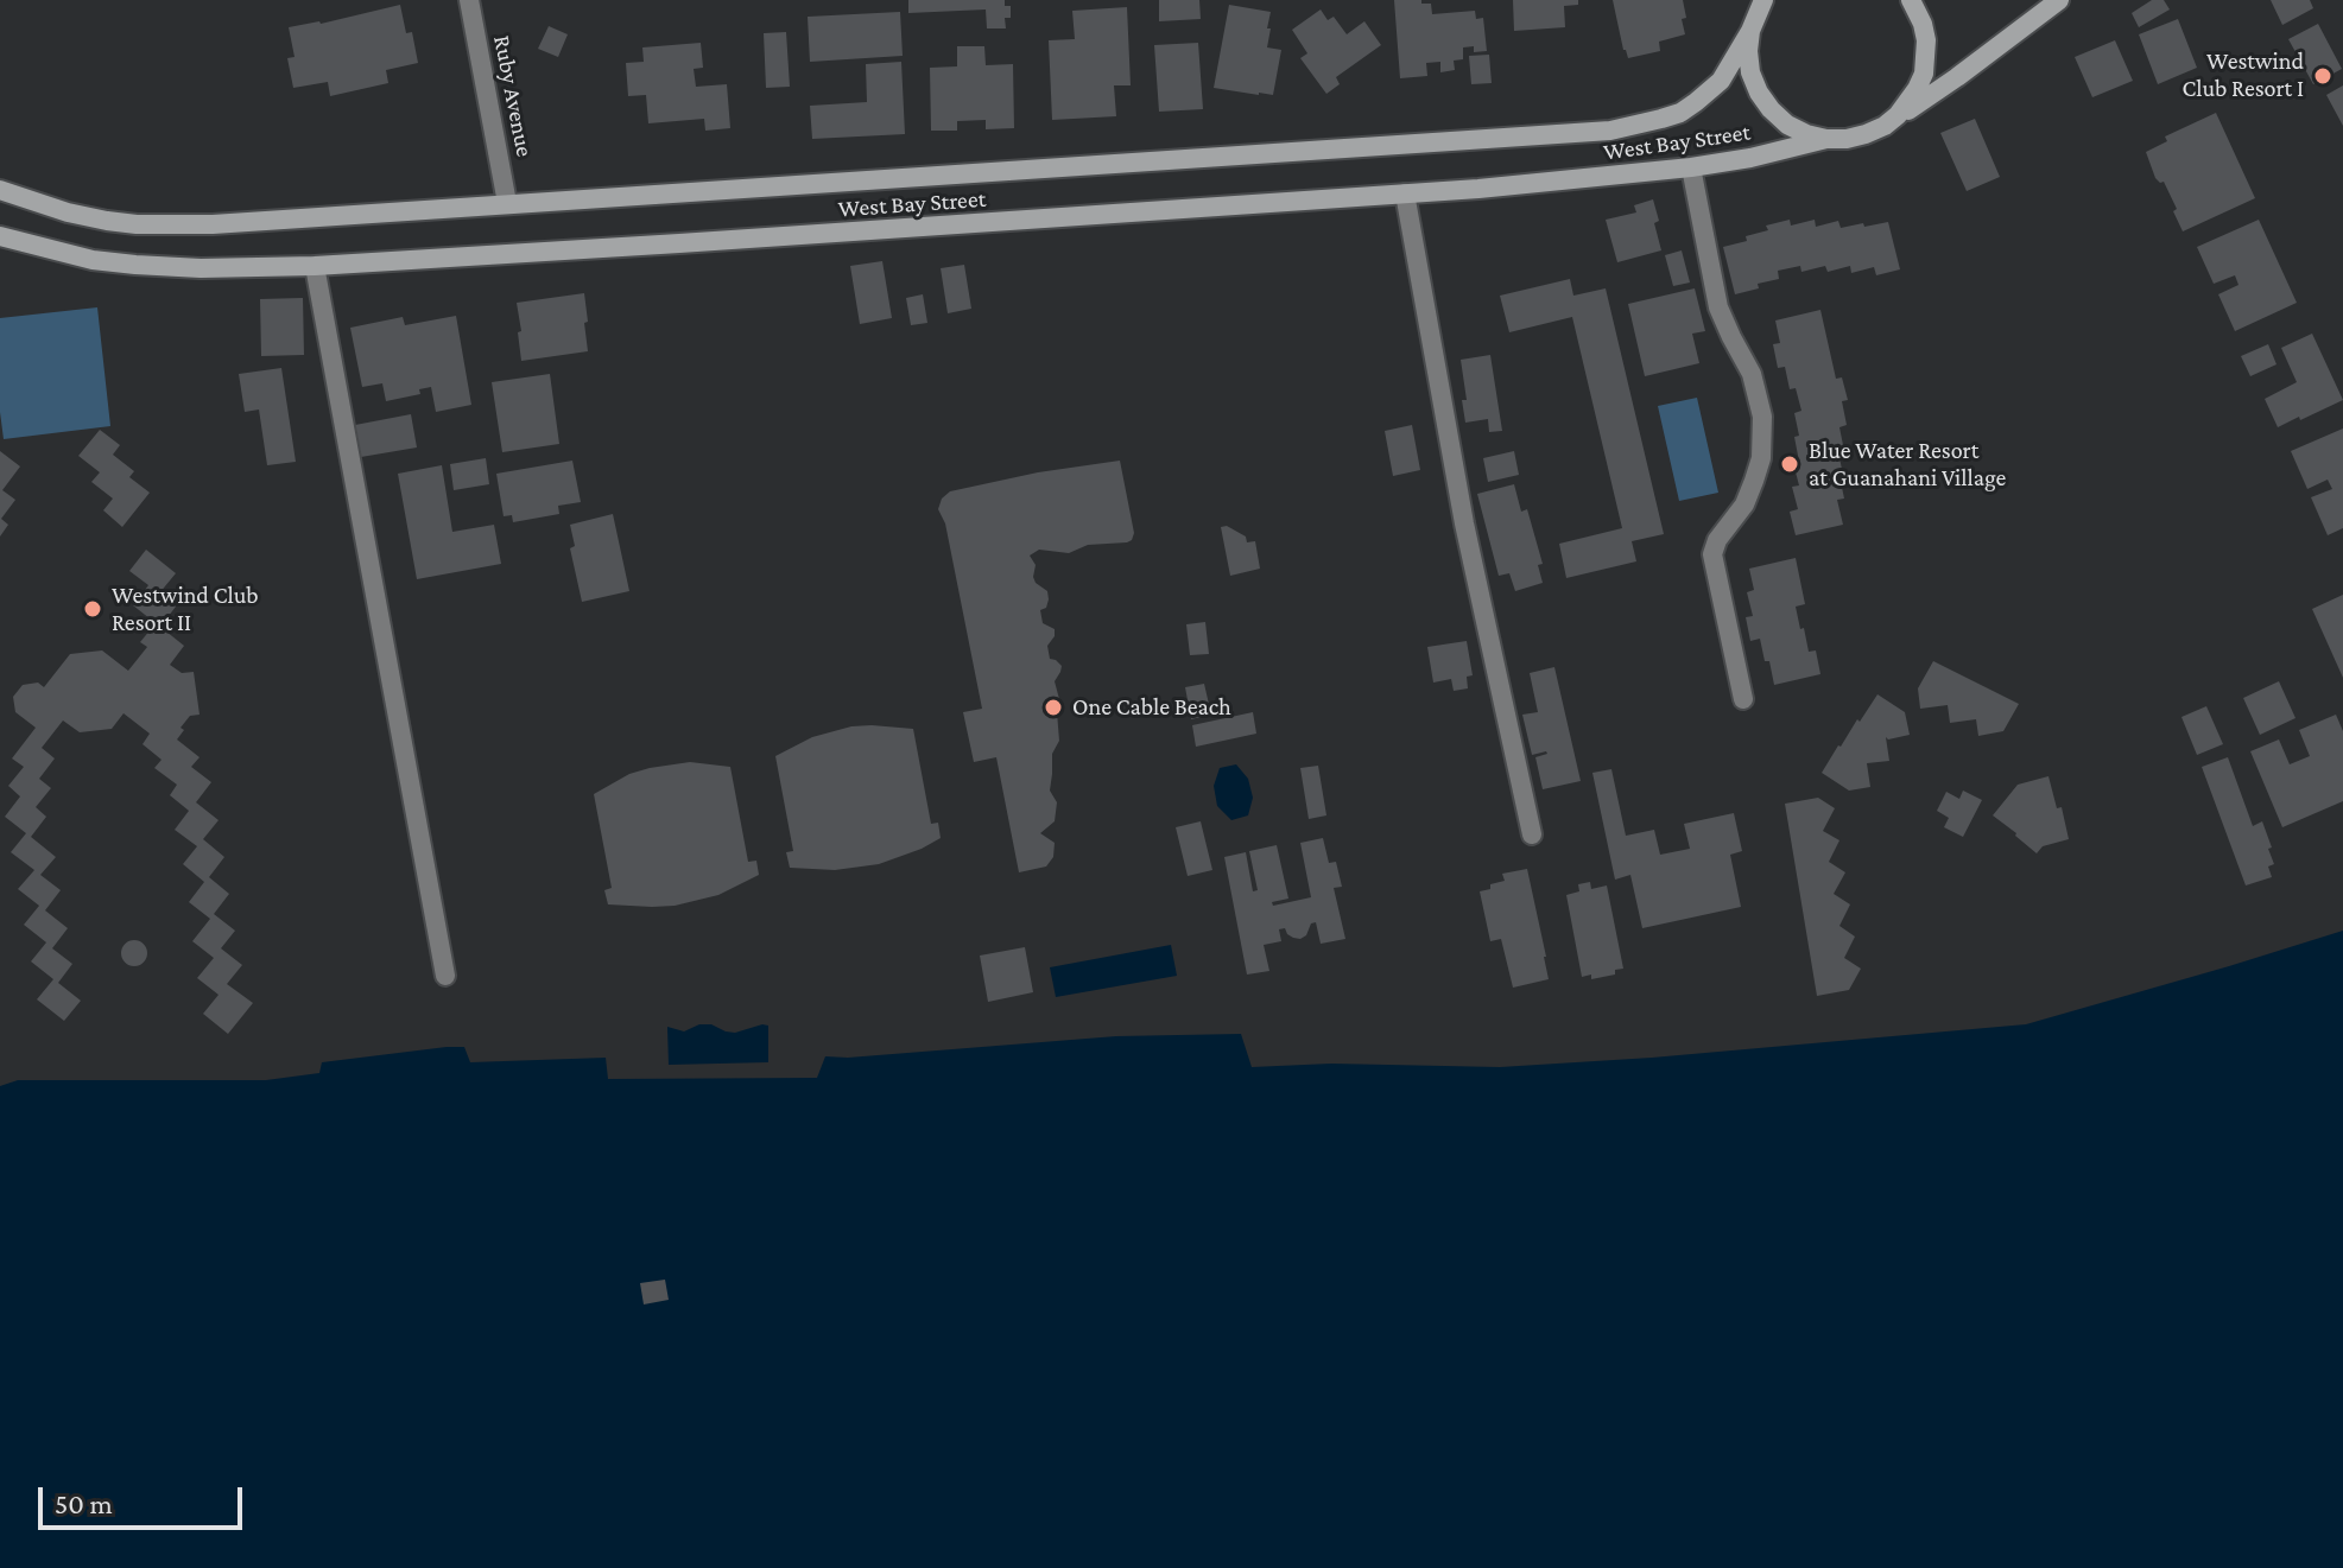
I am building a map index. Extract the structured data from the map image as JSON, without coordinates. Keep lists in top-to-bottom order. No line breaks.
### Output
{"streets":{"main road":["West Bay Street"],"street":["Ruby Avenue"]},"crossings":[["Ruby Avenue","West Bay Street"]],"places":["Westwind Club Resort I","Blue Water Resort at Guanahani Village","Westwind Club Resort II","One Cable Beach"],"scale_bar":"50 m"}
